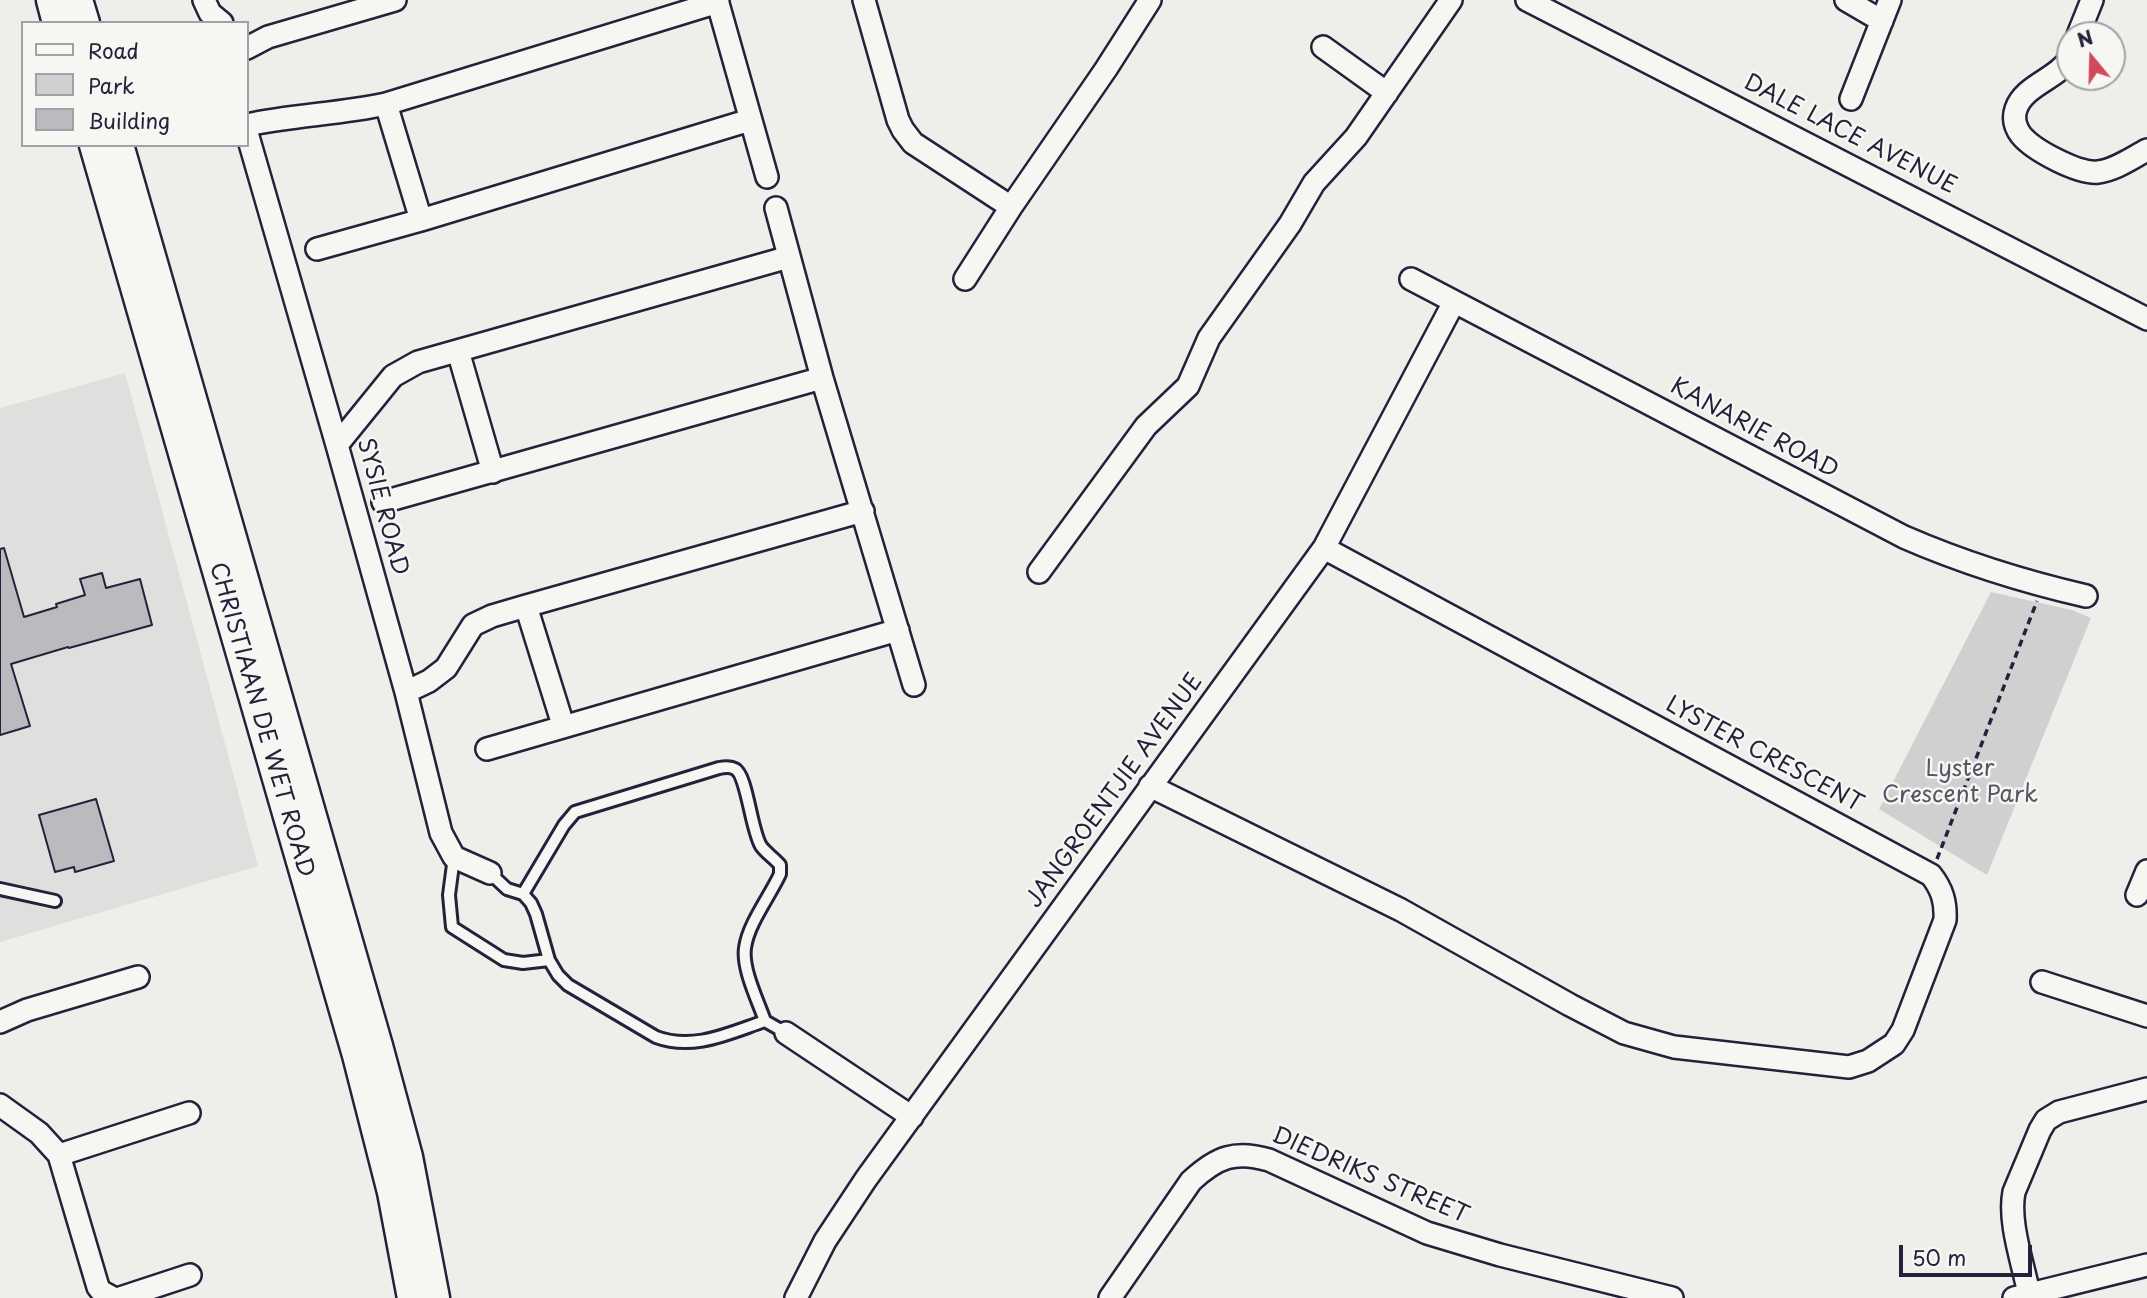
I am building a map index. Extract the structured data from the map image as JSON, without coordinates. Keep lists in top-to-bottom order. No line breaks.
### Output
{"streets":{"main road":["CHRISTIAAN DE WET ROAD"],"street":["DALE LACE AVENUE","KANARIE ROAD","SYSIE ROAD","LYSTER CRESCENT","JANGROENTJIE AVENUE","DIEDRIKS STREET"]},"crossings":[["KANARIE ROAD","JANGROENTJIE AVENUE"],["LYSTER CRESCENT","JANGROENTJIE AVENUE"]],"parks":["Lyster Crescent Park"],"legend":["Road","Park","Building"],"scale_bar":"50 m","north":"top"}
